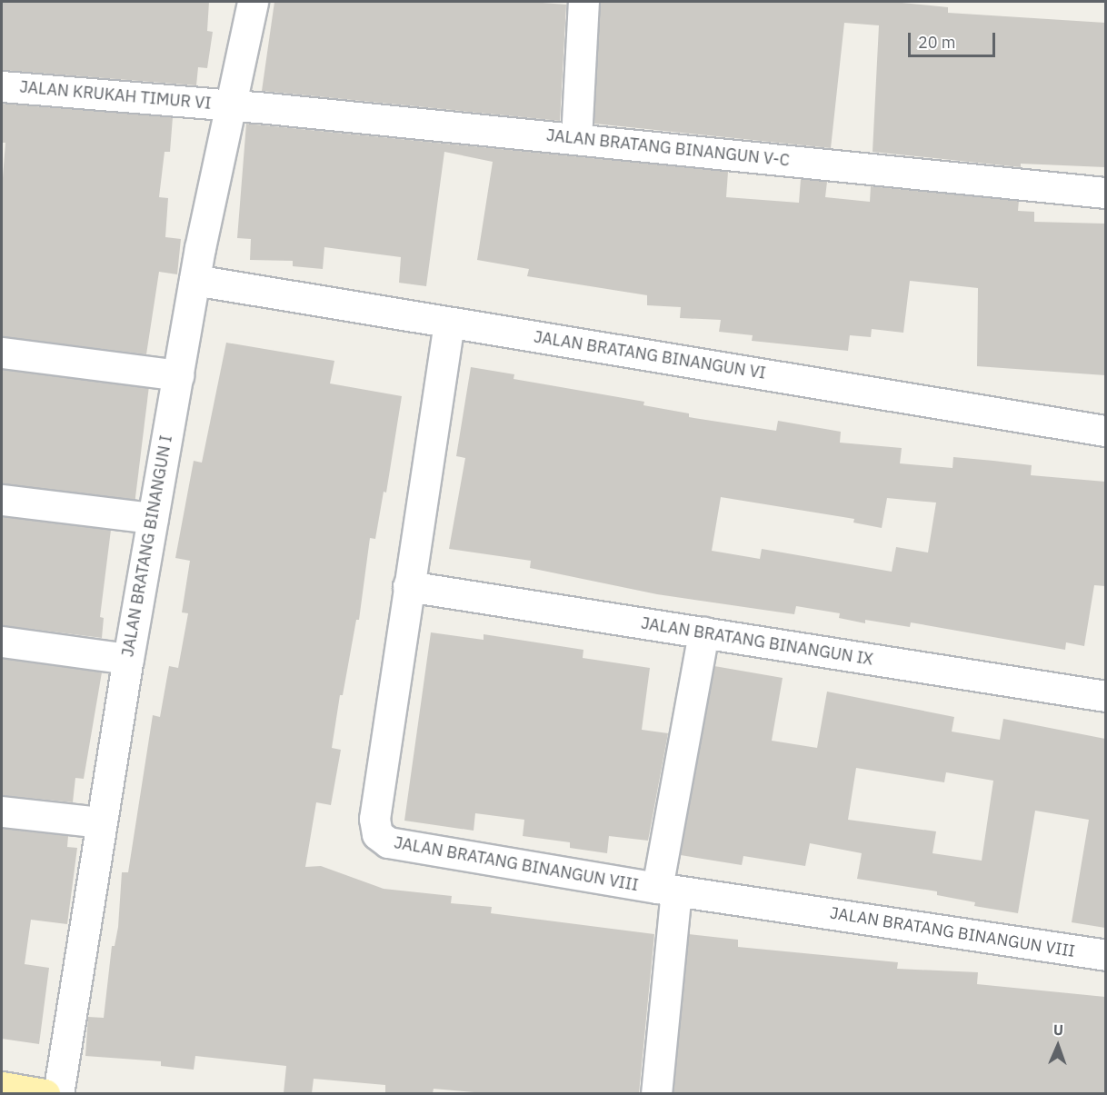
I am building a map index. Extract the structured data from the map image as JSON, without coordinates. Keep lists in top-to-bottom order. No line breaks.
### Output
{"streets":{"street":["JALAN KRUKAH TIMUR VI","JALAN BRATANG BINANGUN V-C","JALAN BRATANG BINANGUN VI","JALAN BRATANG BINANGUN I","JALAN BRATANG BINANGUN IX","JALAN BRATANG BINANGUN VIII"]},"crossings":[["JALAN KRUKAH TIMUR VI","JALAN BRATANG BINANGUN V-C"],["JALAN KRUKAH TIMUR VI","JALAN BRATANG BINANGUN I"],["JALAN BRATANG BINANGUN V-C","JALAN BRATANG BINANGUN I"],["JALAN BRATANG BINANGUN VI","JALAN BRATANG BINANGUN I"],["JALAN BRATANG BINANGUN VI","JALAN BRATANG BINANGUN VIII"],["JALAN BRATANG BINANGUN IX","JALAN BRATANG BINANGUN VIII"]],"scale_bar":"20 m","north":"top"}
